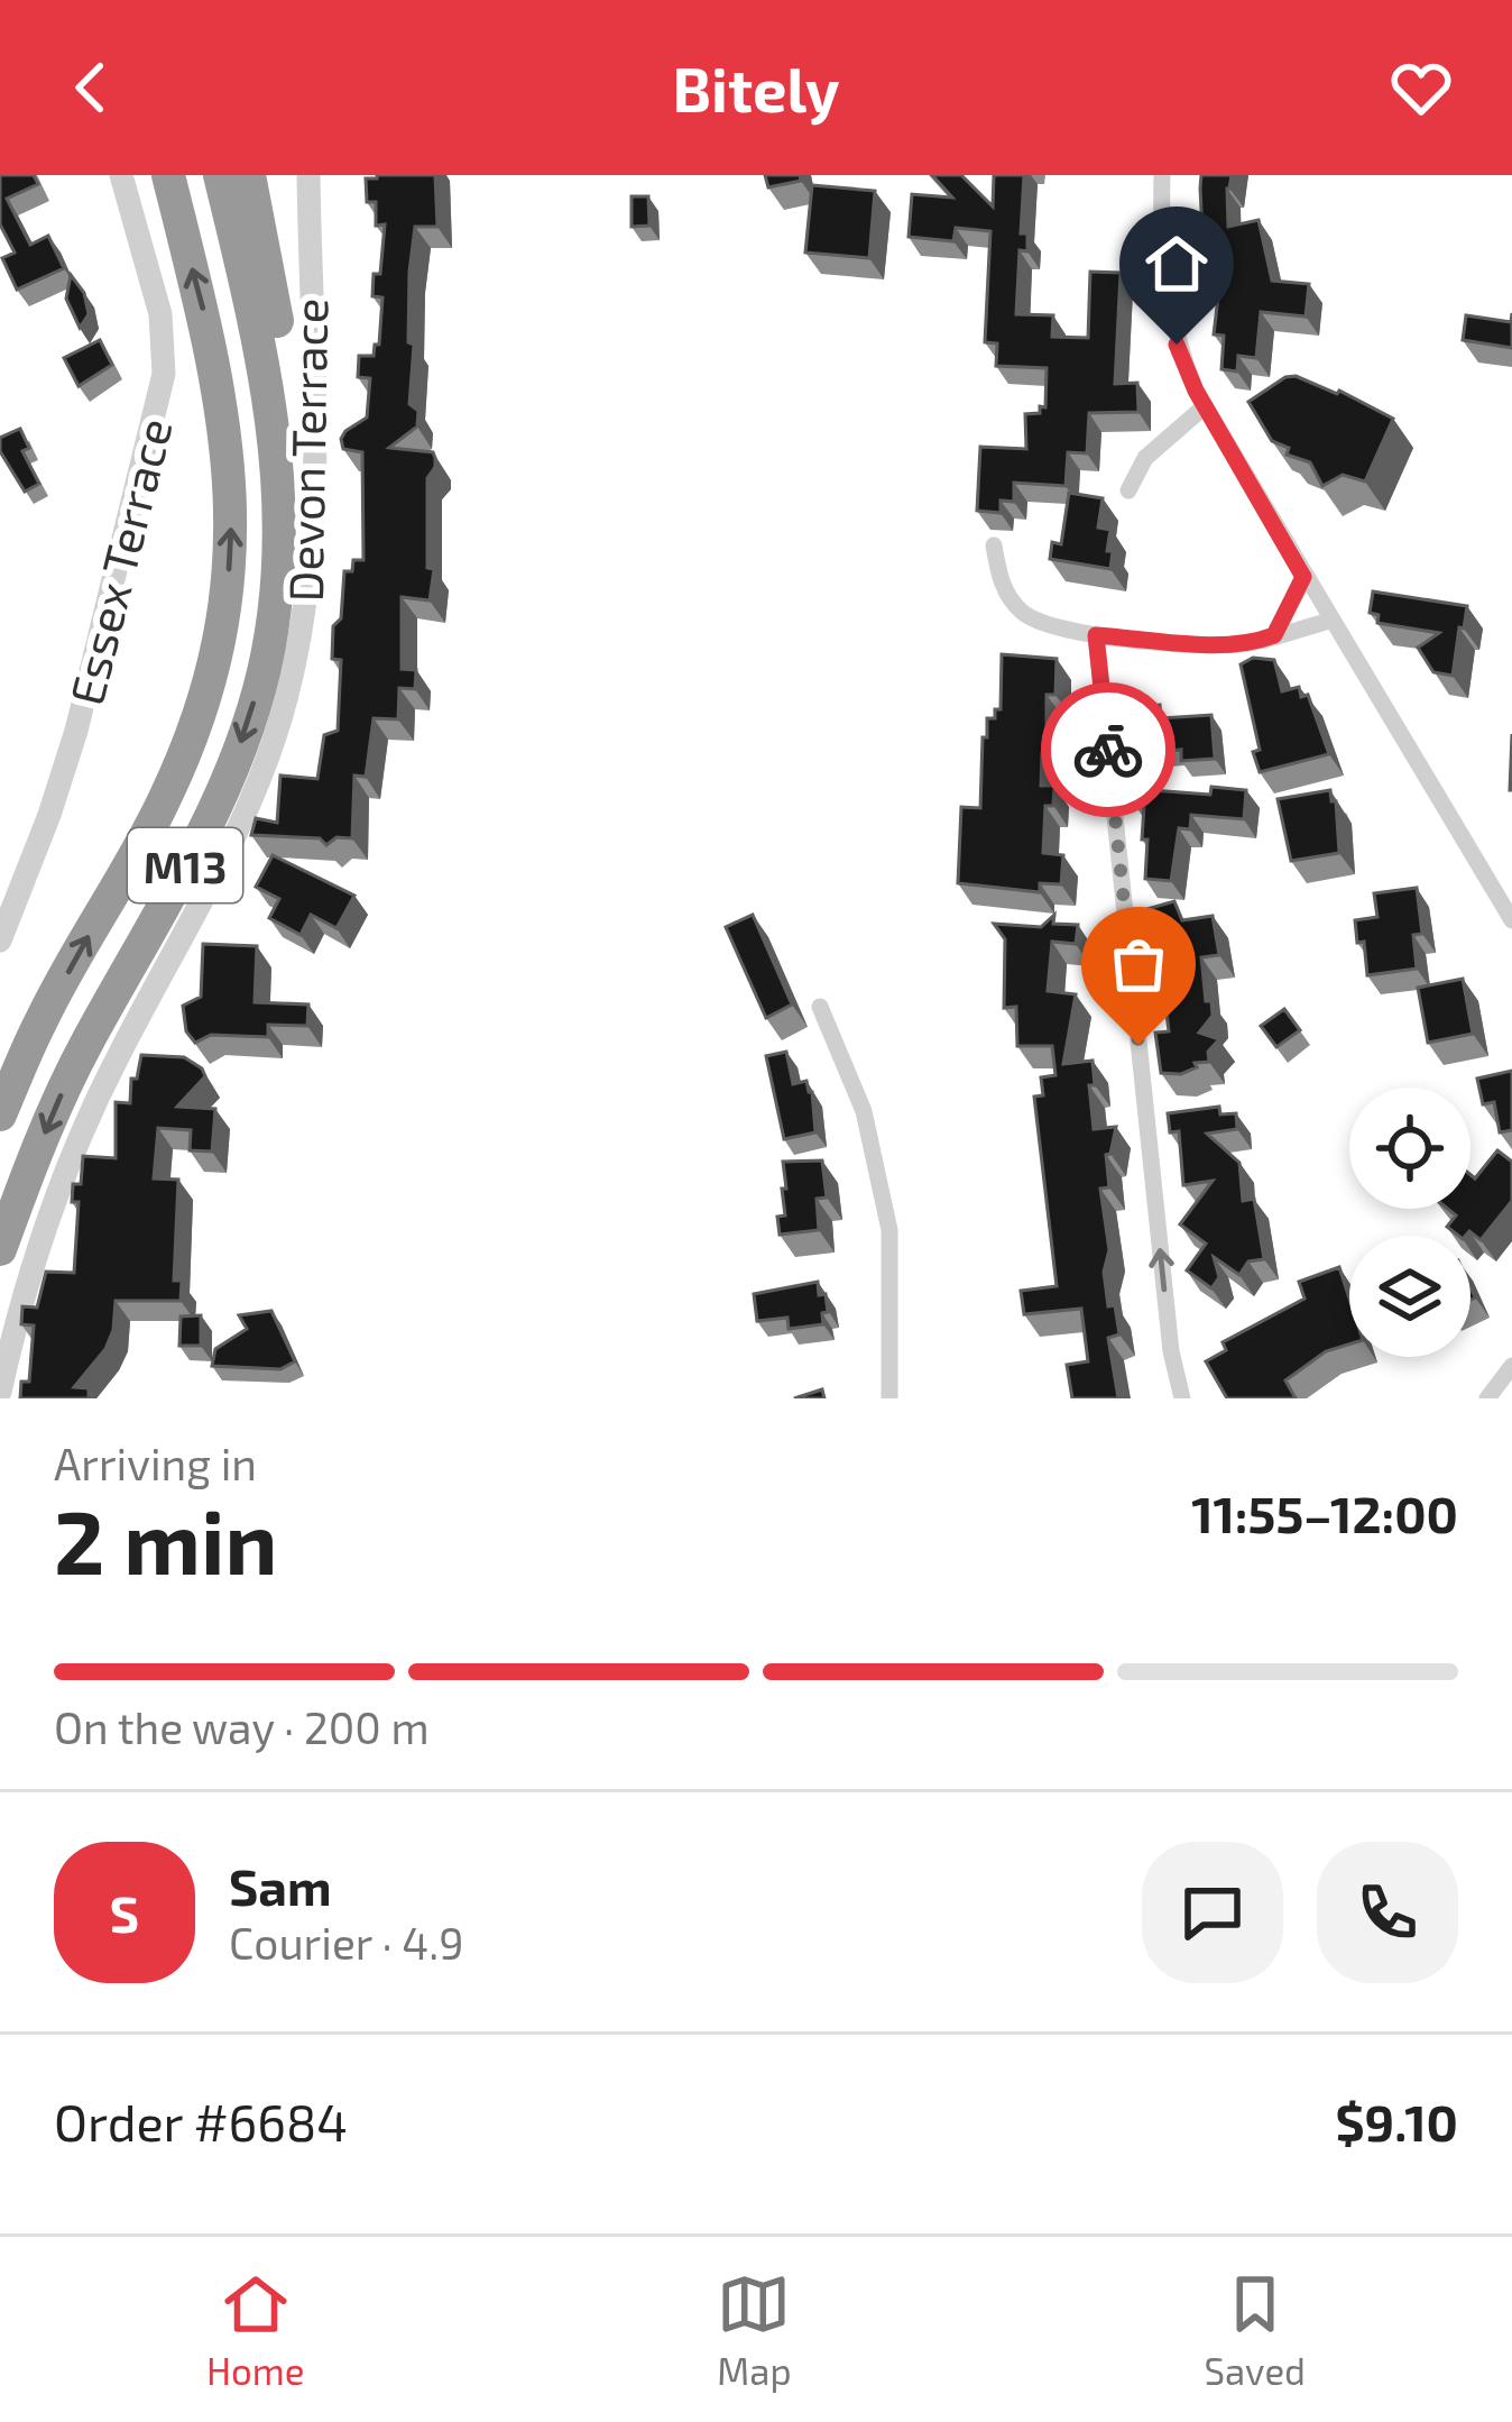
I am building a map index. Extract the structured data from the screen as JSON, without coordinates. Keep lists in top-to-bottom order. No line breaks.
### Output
{"streets":{"highway":["M13"],"street":["Devon Terrace","Essex Terrace"]},"page":{"header":"Bitely","heading":["2 min","Arriving in","11:55–12:00"],"panel":["Sam","Courier · 4.9","Order #6684","$9.10"],"bar":"On the way · 200 m","round":"S","tabs":["Home","Map","Saved"]}}
